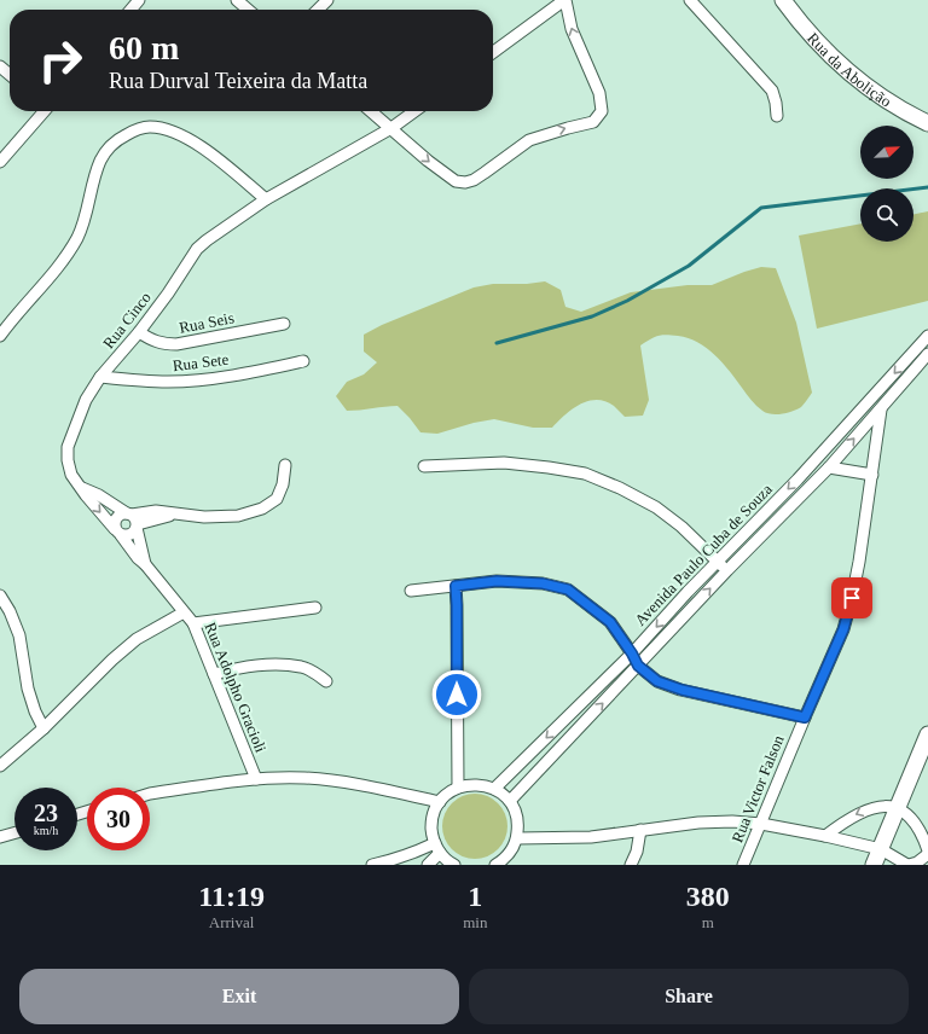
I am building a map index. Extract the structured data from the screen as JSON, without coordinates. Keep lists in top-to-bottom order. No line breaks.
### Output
{"streets":{"main road":["Rua da Abolição"],"street":["Rua Cinco","Rua Seis","Rua Sete","Avenida Paulo Cuba de Souza","Rua Adolpho Gracioli","Rua Victor Falson"]},"crossings":[["Rua Cinco","Rua Seis"],["Rua Cinco","Rua Sete"],["Rua Cinco","Rua Adolpho Gracioli"],["Avenida Paulo Cuba de Souza","Rua Victor Falson"]],"north":"top right","page":{"turn":["60 m","Rua Durval Teixeira da Matta"],"speed":"23 km/h","limit":"30","eta":["11:19","Arrival","1","min","380","m"],"buttons":["Exit","Share"]}}
